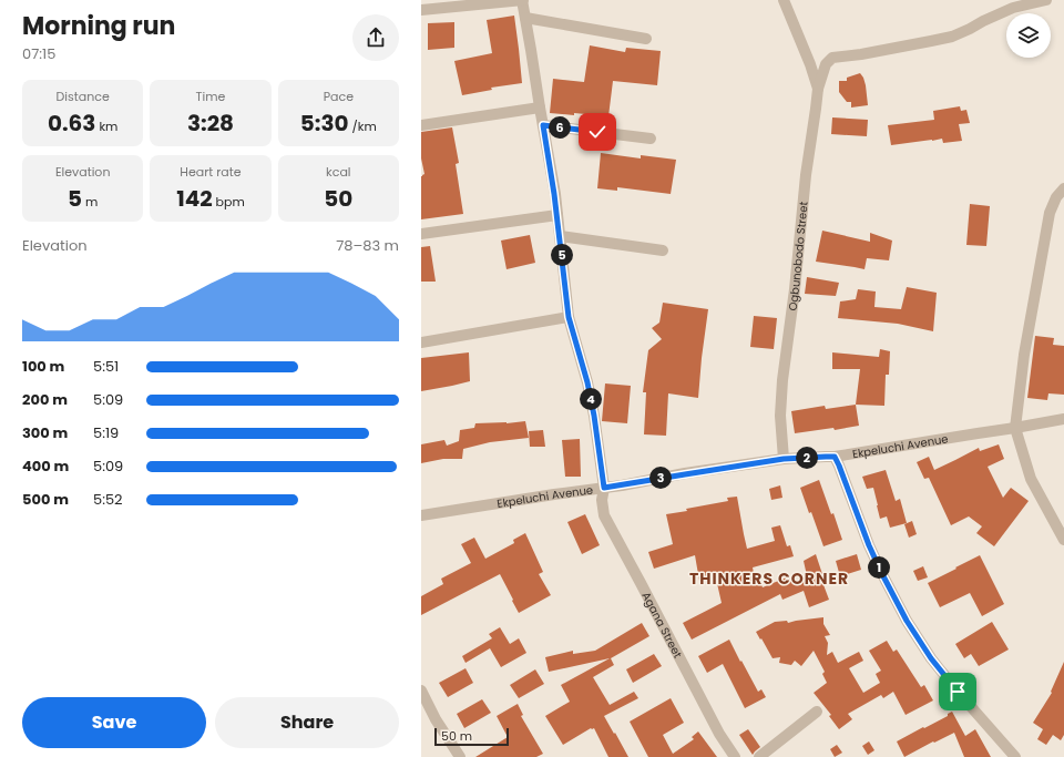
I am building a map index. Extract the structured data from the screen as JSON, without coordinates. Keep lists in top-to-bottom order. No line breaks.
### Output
{"streets":{"street":["Ogbunobodo Street","Ekpeluchi Avenue","Agana Street"]},"crossings":[["Ogbunobodo Street","Ekpeluchi Avenue"],["Ekpeluchi Avenue","Agana Street"]],"districts":["THINKERS CORNER"],"scale_bar":"50 m","page":{"heading":["Morning run","07:15"],"stats":[["Distance","0.63 km"],["Time","3:28"],["Pace","5:30 /km"],["Elevation","5 m"],["Heart rate","142 bpm"],["kcal","50"]],"pins":["6","5","4","2","3","1"],"chart":["Elevation","78–83 m"],"list":[{"name":"100 m","note":"5:51"},{"name":"200 m","note":"5:09"},{"name":"300 m","note":"5:19"},{"name":"400 m","note":"5:09"},{"name":"500 m","note":"5:52"}],"buttons":["Save","Share"],"scale":"50 m"}}
